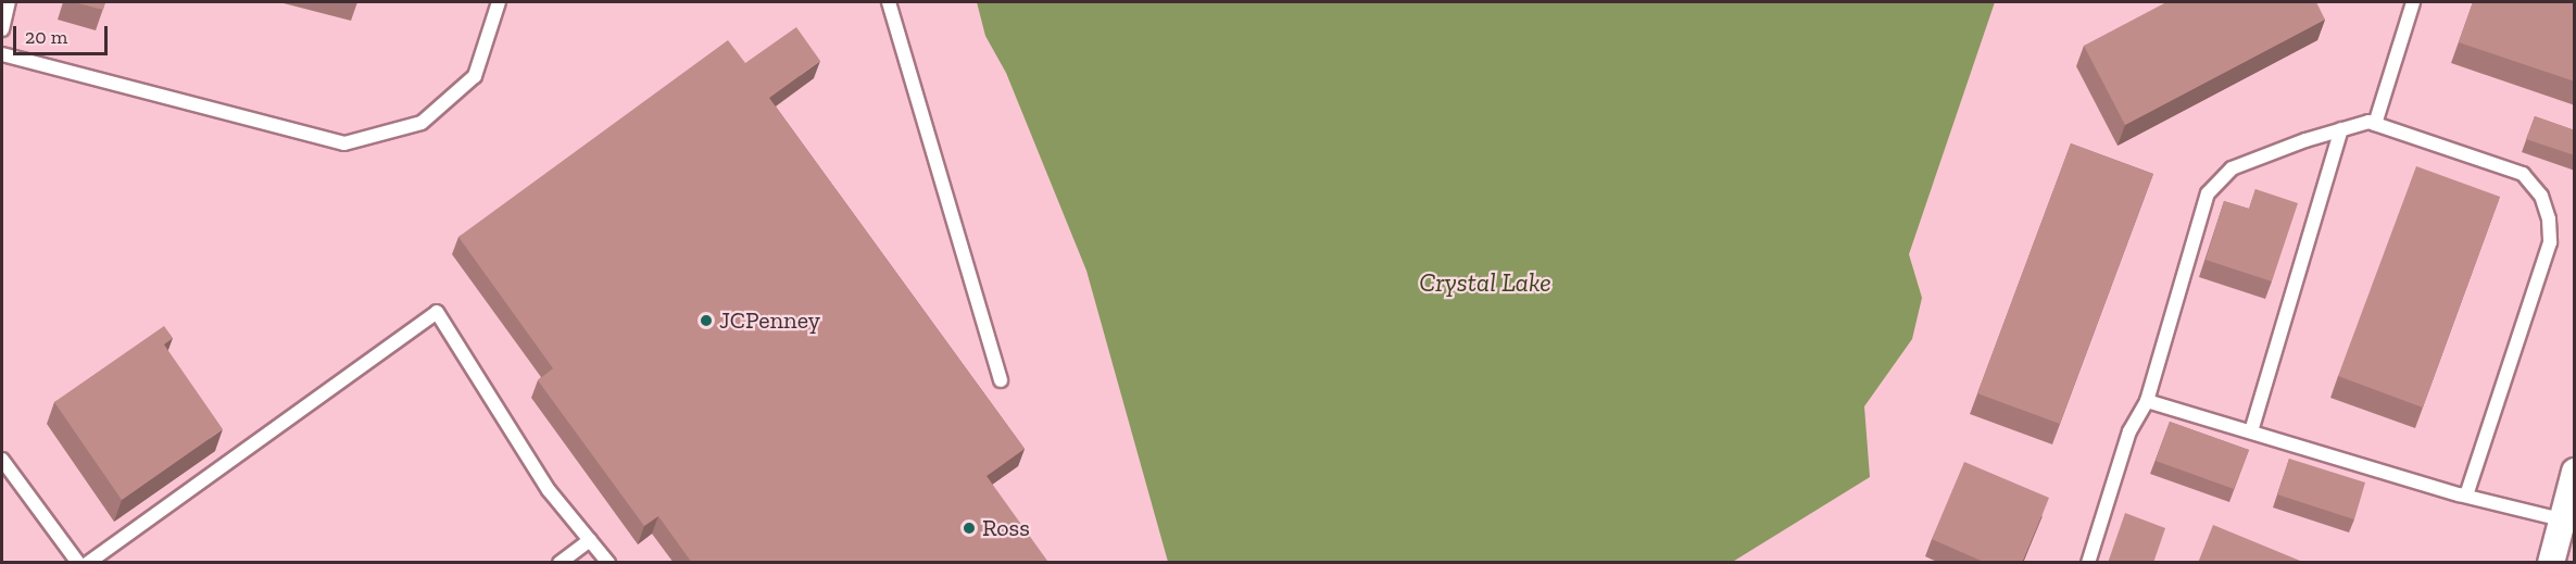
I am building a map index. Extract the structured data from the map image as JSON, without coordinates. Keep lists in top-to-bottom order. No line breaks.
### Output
{"water":["Crystal Lake"],"places":["JCPenney","Ross"],"scale_bar":"20 m"}
